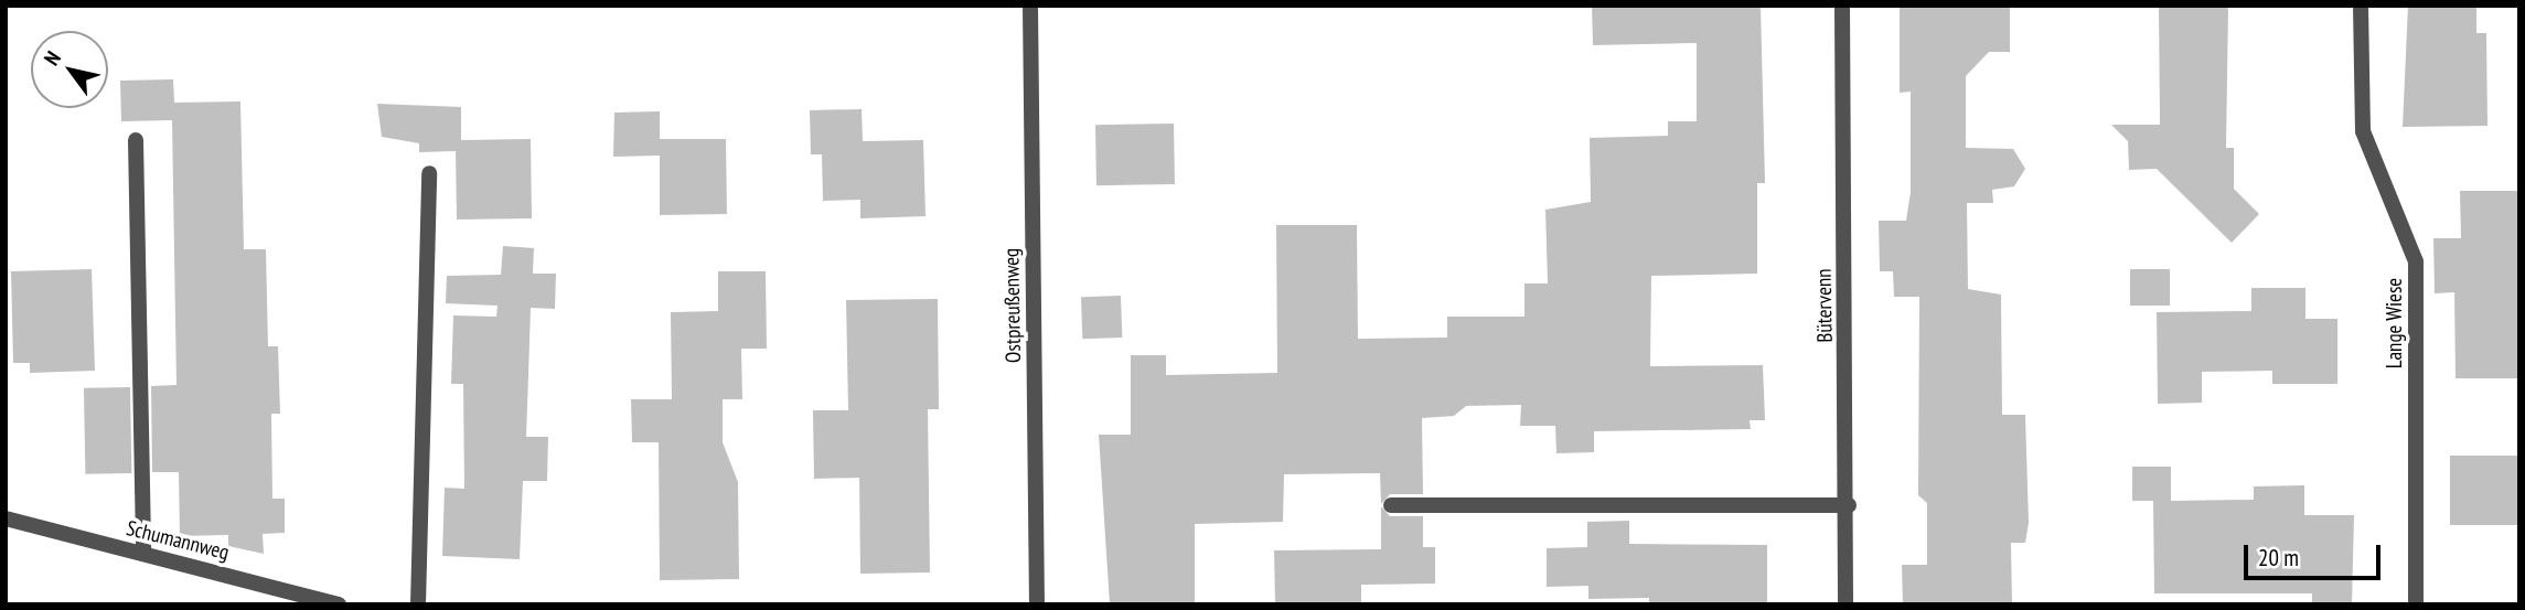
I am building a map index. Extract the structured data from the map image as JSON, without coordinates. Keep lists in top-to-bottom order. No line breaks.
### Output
{"streets":{"street":["Ostpreußenweg","Bütervenn","Lange Wiese","Schumannweg"]},"scale_bar":"20 m","north":"top left"}
